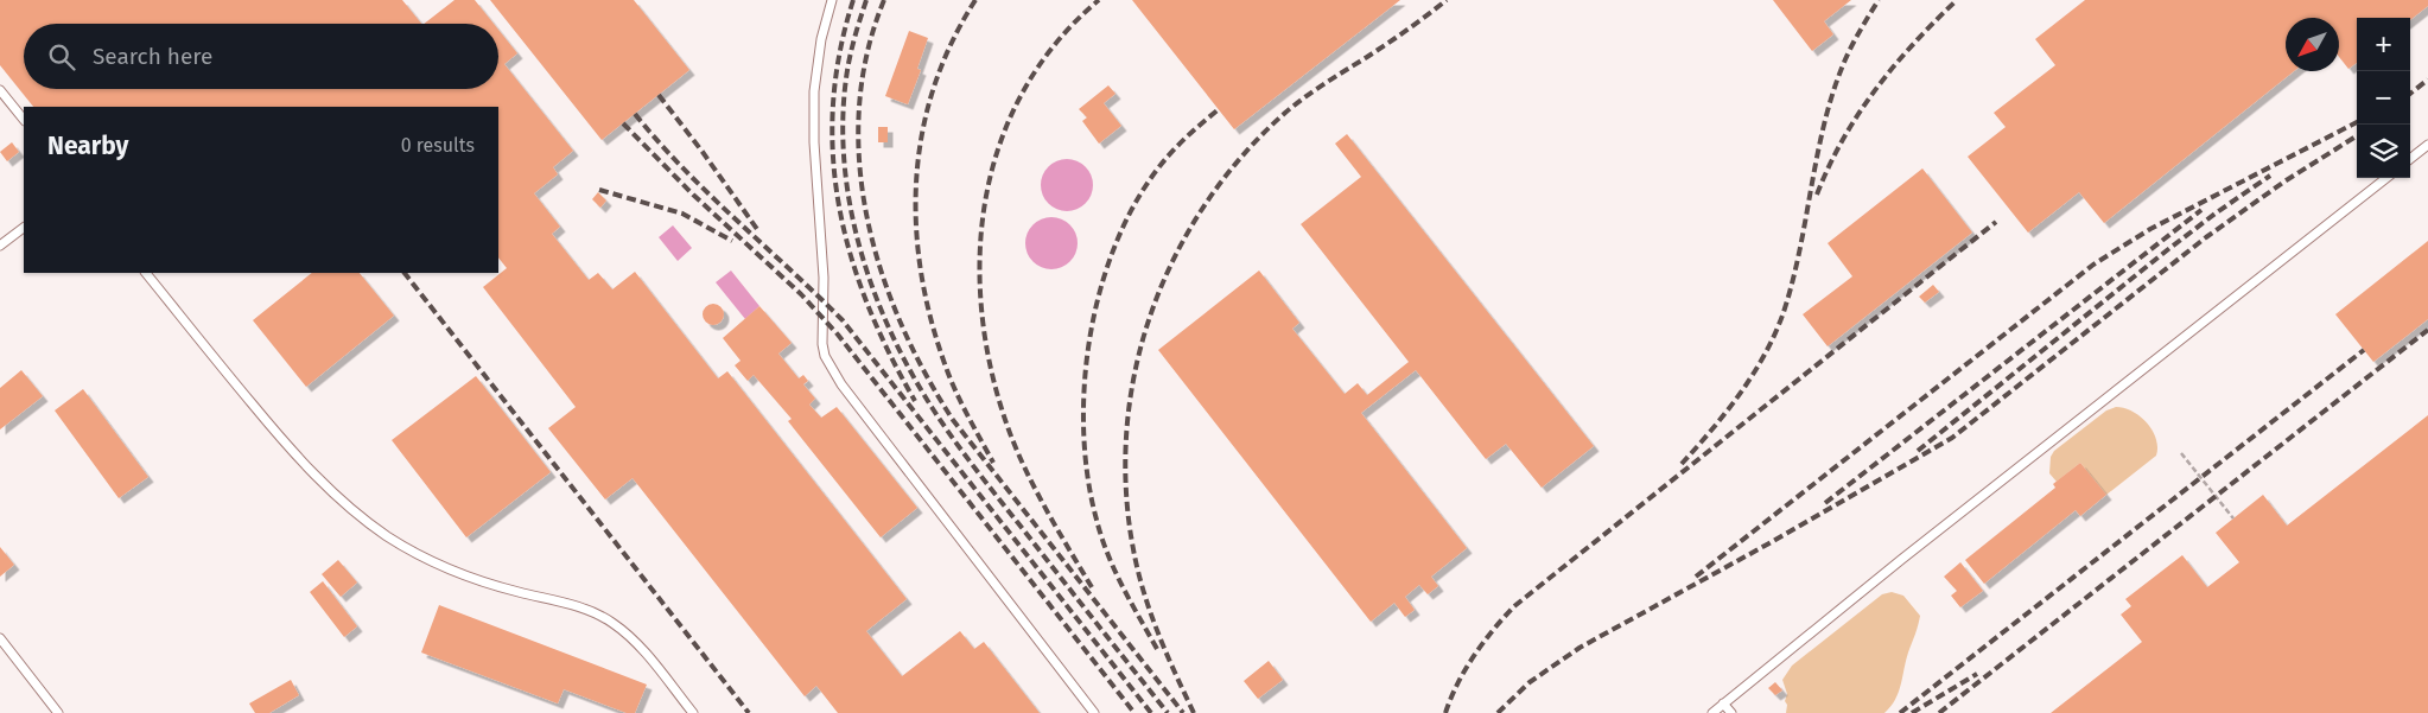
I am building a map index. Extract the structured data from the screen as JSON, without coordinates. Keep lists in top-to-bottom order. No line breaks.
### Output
{"north":"bottom left","page":{"map_buttons":["+","−"],"search":"Search here","heading":["Nearby","0 results"]}}
